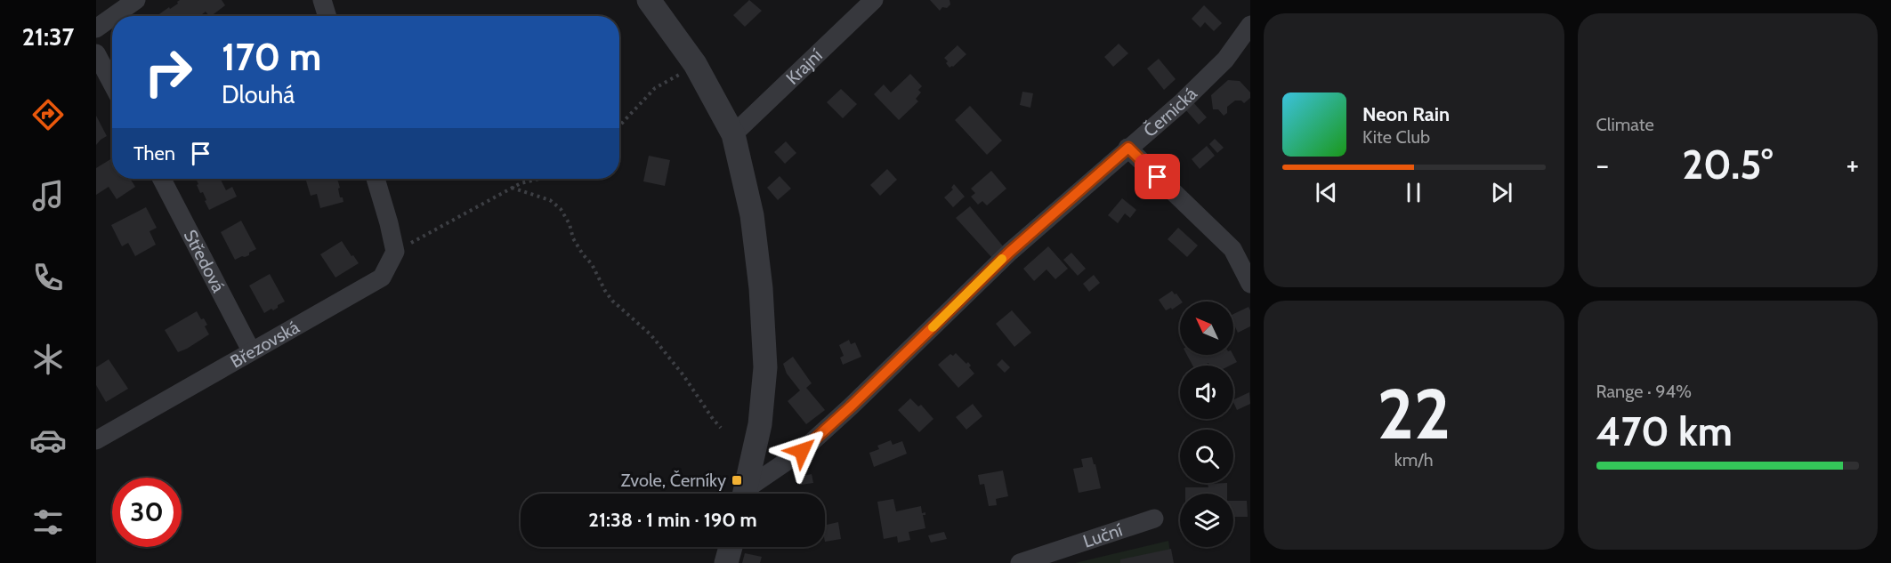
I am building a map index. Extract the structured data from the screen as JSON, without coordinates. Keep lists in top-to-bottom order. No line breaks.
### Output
{"streets":{"street":["Krajní","Černická","Středová","Březovská","Luční"]},"crossings":[["Středová","Březovská"]],"places":{"transit":["Zvole, Černíky"]},"north":"top left","page":{"tabs":"21:37","tile":["Climate",["22","km/h"],["Range · 94%","470 km"]],"turn":["170 m","Dlouhá"],"song":["Neon Rain","Kite Club"],"then":"Then","heat":["−","20.5°","+"],"limit":"30","trip":"21:38 · 1 min · 190 m"}}
